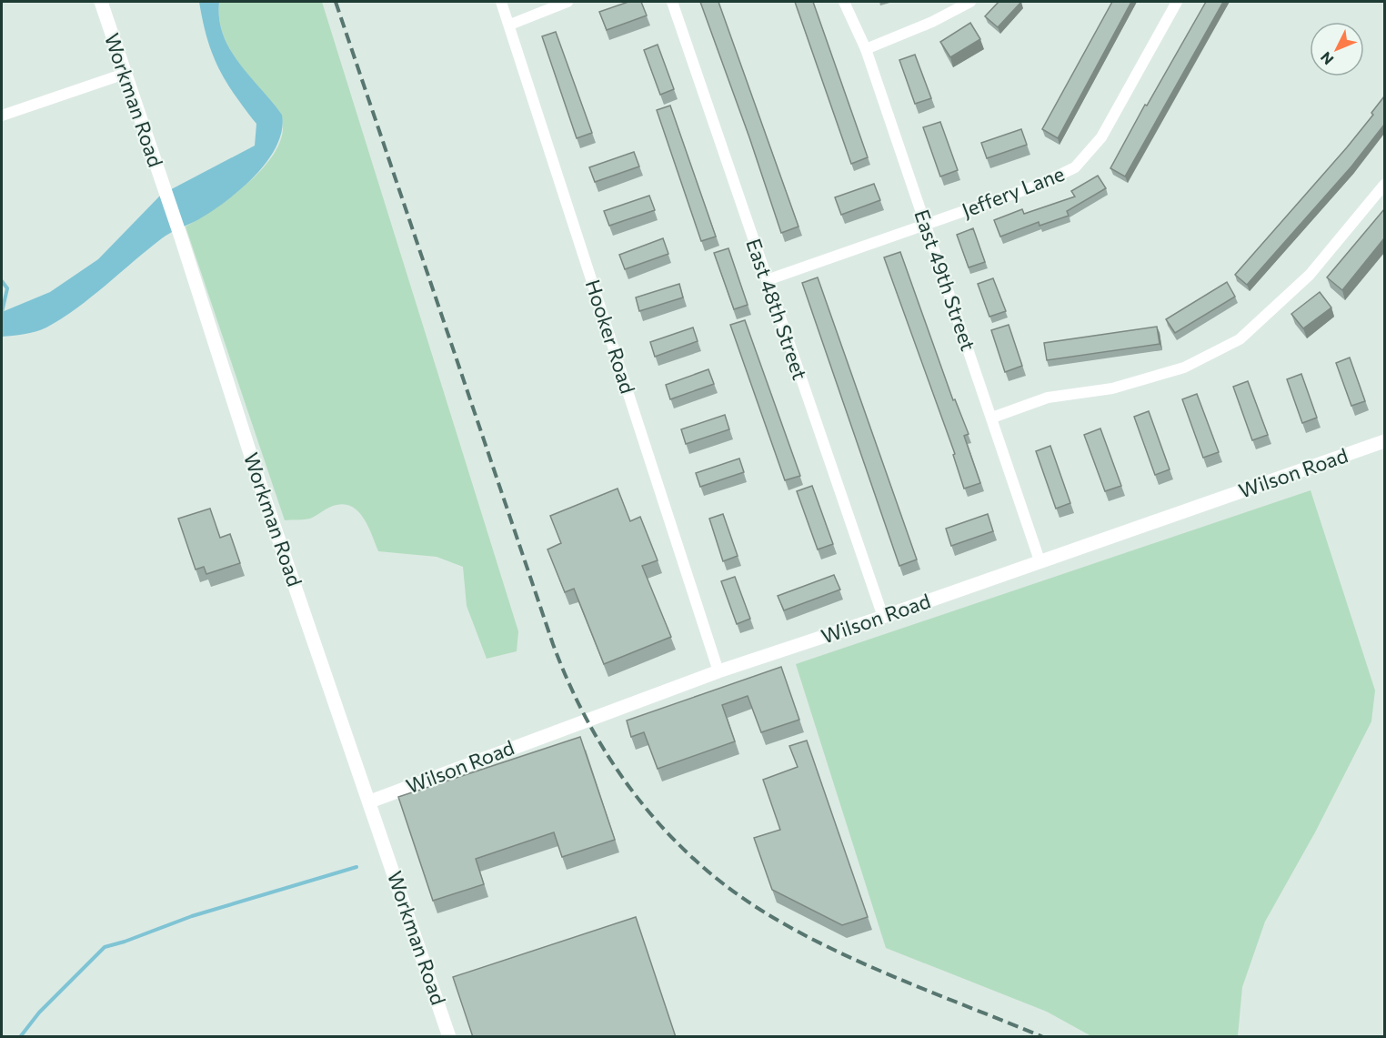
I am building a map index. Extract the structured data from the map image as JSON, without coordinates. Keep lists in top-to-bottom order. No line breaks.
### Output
{"streets":{"street":["Workman Road","Jeffery Lane","East 49th Street","East 48th Street","Hooker Road","Wilson Road"]},"crossings":[["Workman Road","Wilson Road"],["Jeffery Lane","East 49th Street"],["Jeffery Lane","East 48th Street"],["East 49th Street","Wilson Road"],["East 48th Street","Wilson Road"],["Hooker Road","Wilson Road"]],"north":"bottom left"}
